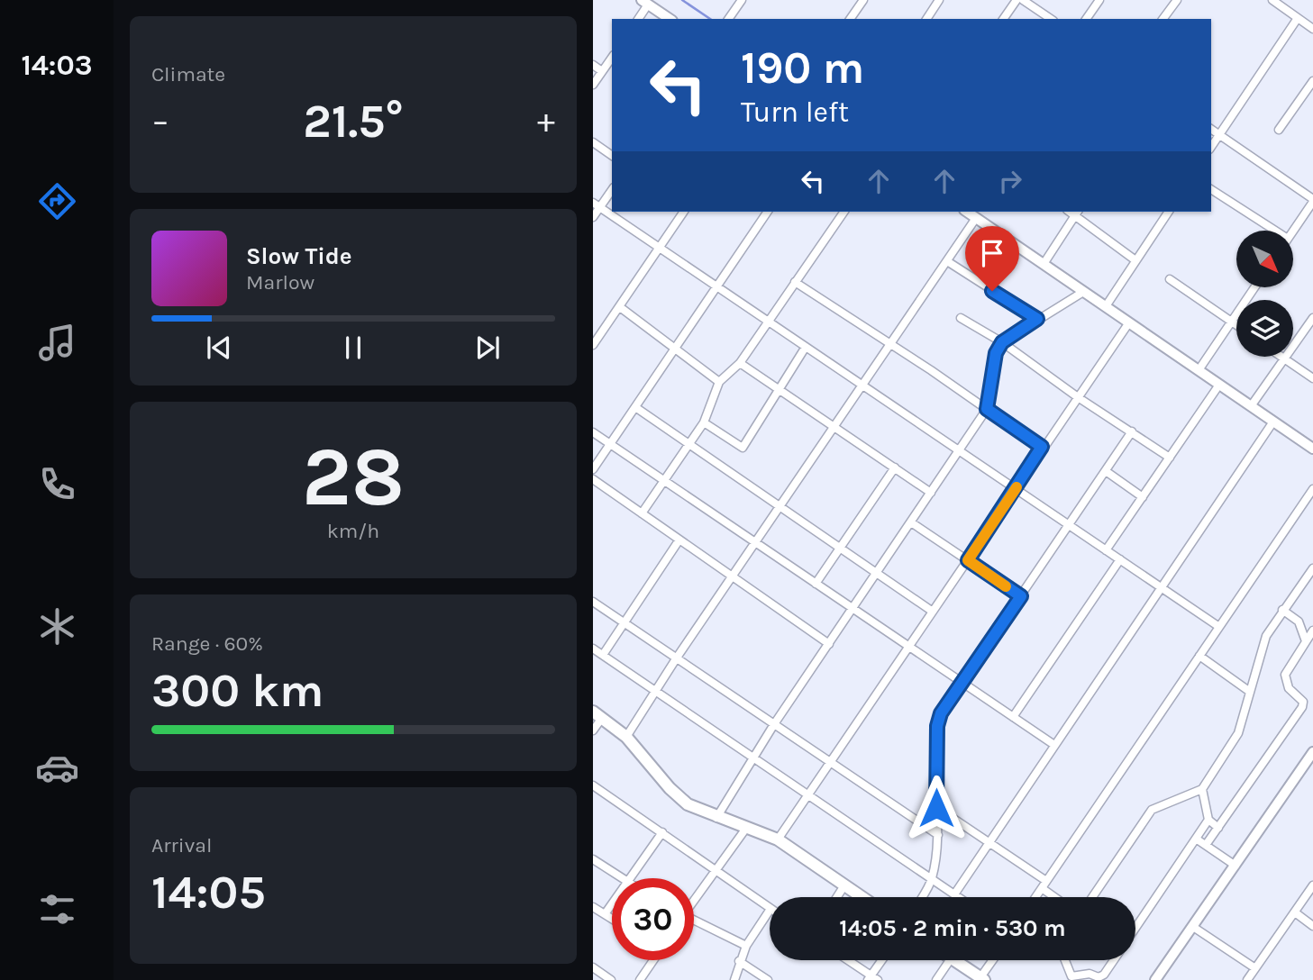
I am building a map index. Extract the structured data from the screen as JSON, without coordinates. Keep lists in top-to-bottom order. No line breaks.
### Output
{"north":"bottom right","page":{"tabs":"14:03","tile":["Climate",["28","km/h"],["Range · 60%","300 km"],["Arrival","14:05"]],"turn":["190 m","Turn left"],"heat":["−","21.5°","+"],"song":["Slow Tide","Marlow"],"limit":"30","trip":"14:05 · 2 min · 530 m"}}
